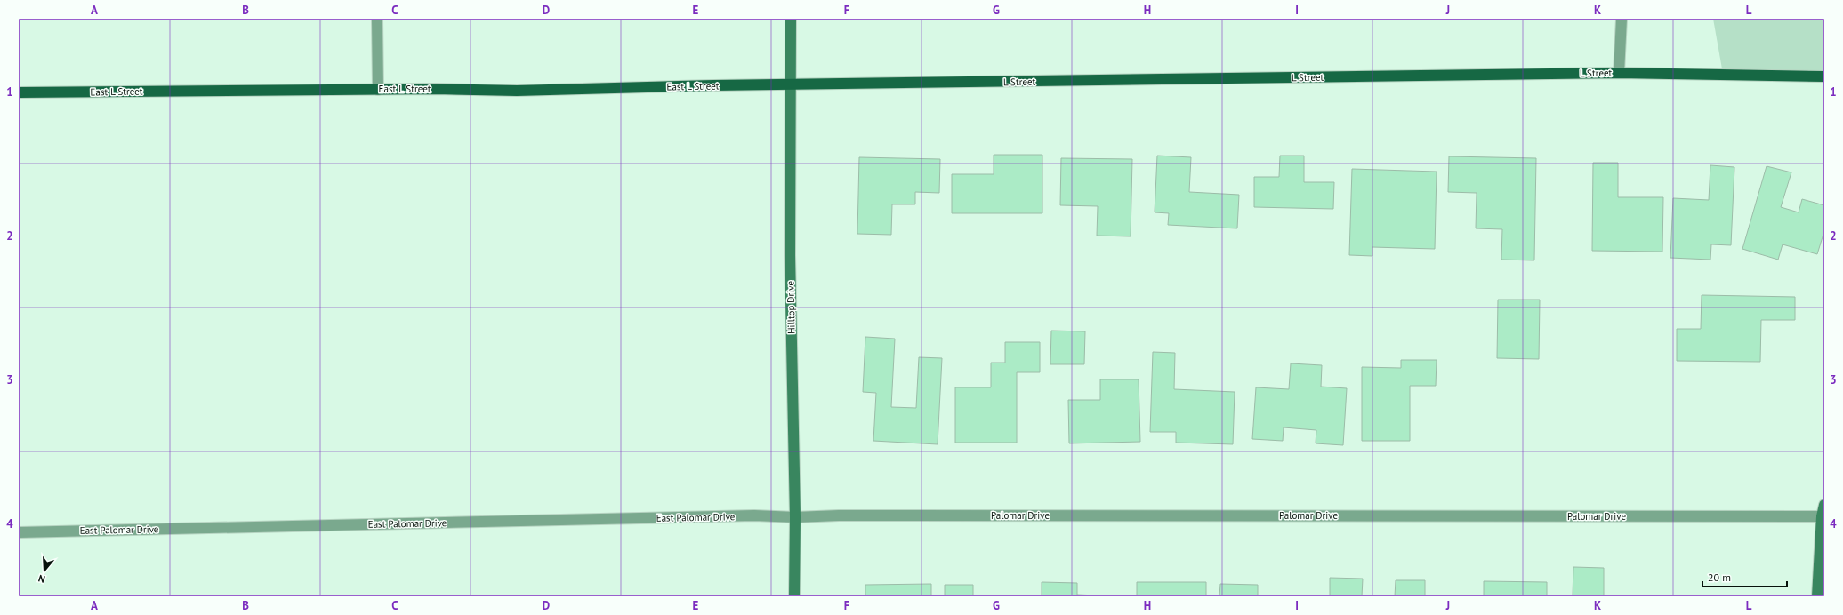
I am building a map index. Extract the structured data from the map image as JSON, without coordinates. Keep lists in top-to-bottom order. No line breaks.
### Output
{"streets":{"main road":["L Street","East L Street","Hilltop Drive"],"street":["Palomar Drive","East Palomar Drive"]},"crossings":[["L Street","East L Street"],["L Street","Hilltop Drive"],["East L Street","Hilltop Drive"],["Hilltop Drive","Palomar Drive"],["Hilltop Drive","East Palomar Drive"],["Palomar Drive","East Palomar Drive"]],"scale_bar":"20 m","north":"bottom","grid":{"columns":["A","B","C","D","E","F","G","H","I","J","K","L"],"rows":["1","2","3","4"]}}
